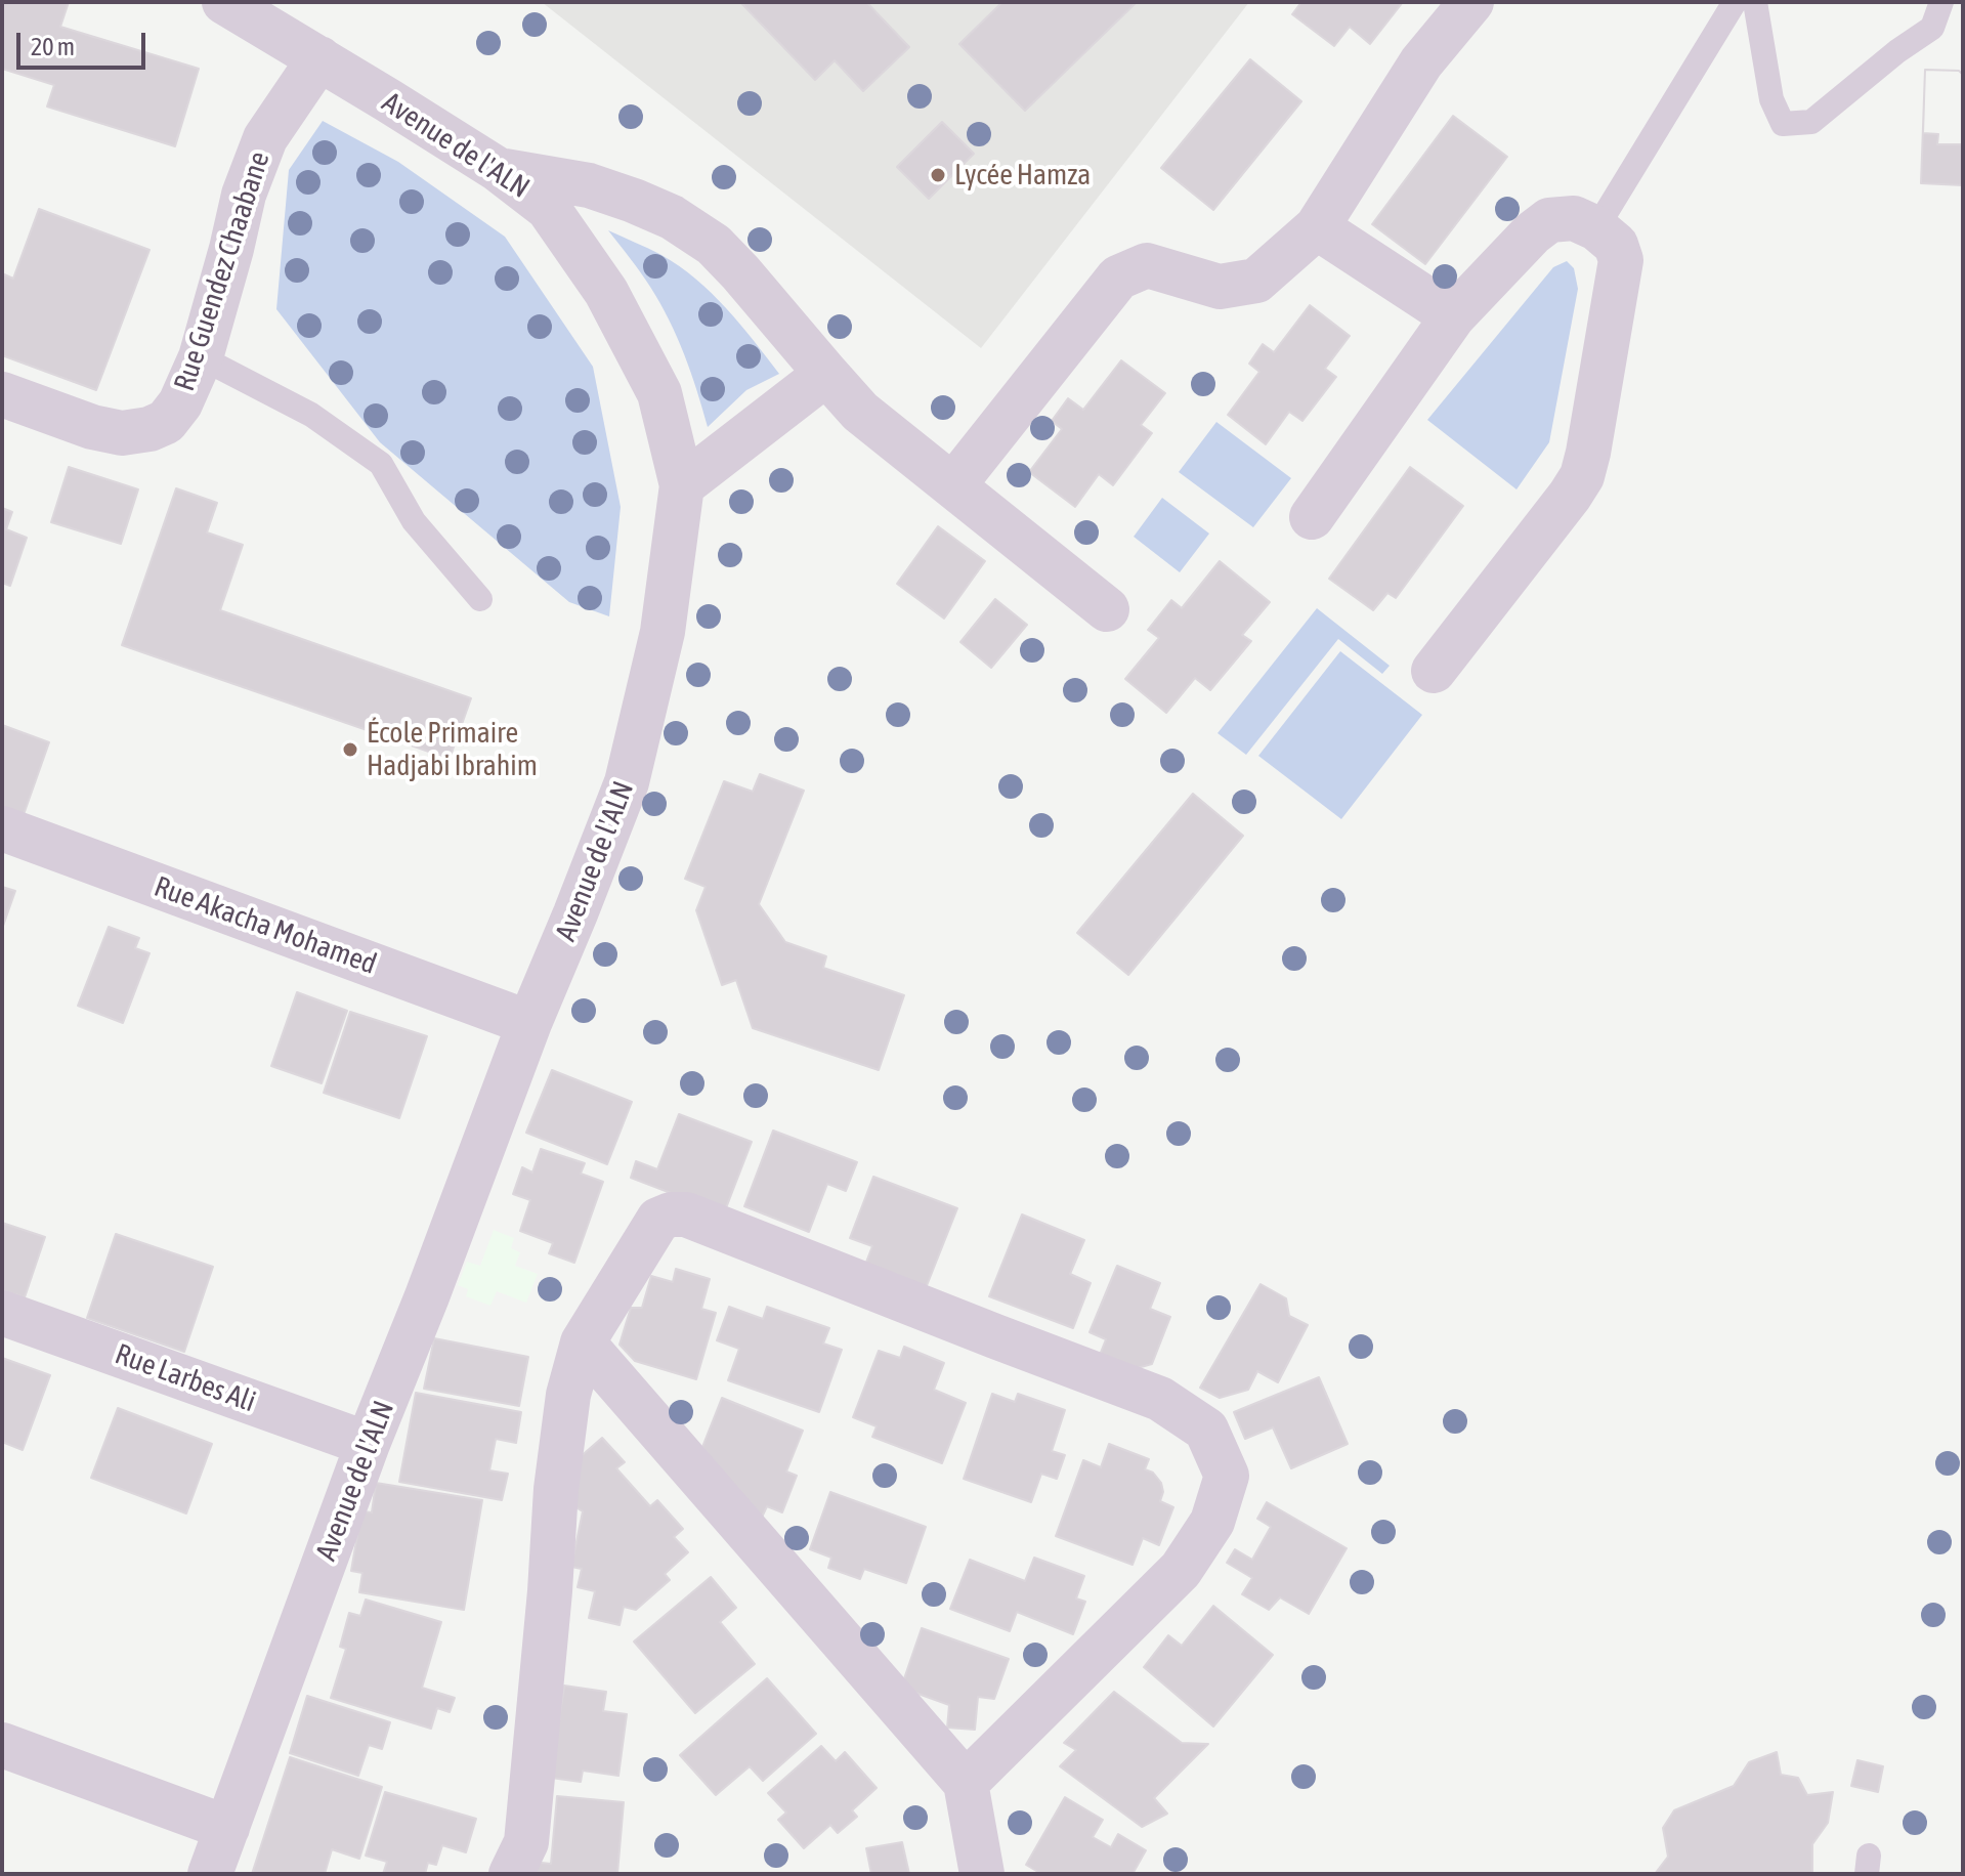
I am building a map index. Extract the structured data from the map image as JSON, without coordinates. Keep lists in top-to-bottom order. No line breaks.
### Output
{"streets":{"street":["Avenue de l'ALN","Rue Guendez Chaabane","Rue Akacha Mohamed","Rue Larbes Ali"]},"crossings":[["Avenue de l'ALN","Rue Guendez Chaabane"],["Avenue de l'ALN","Rue Akacha Mohamed"],["Avenue de l'ALN","Rue Larbes Ali"]],"places":["Lycée Hamza","École Primaire Hadjabi Ibrahim"],"scale_bar":"20 m"}
